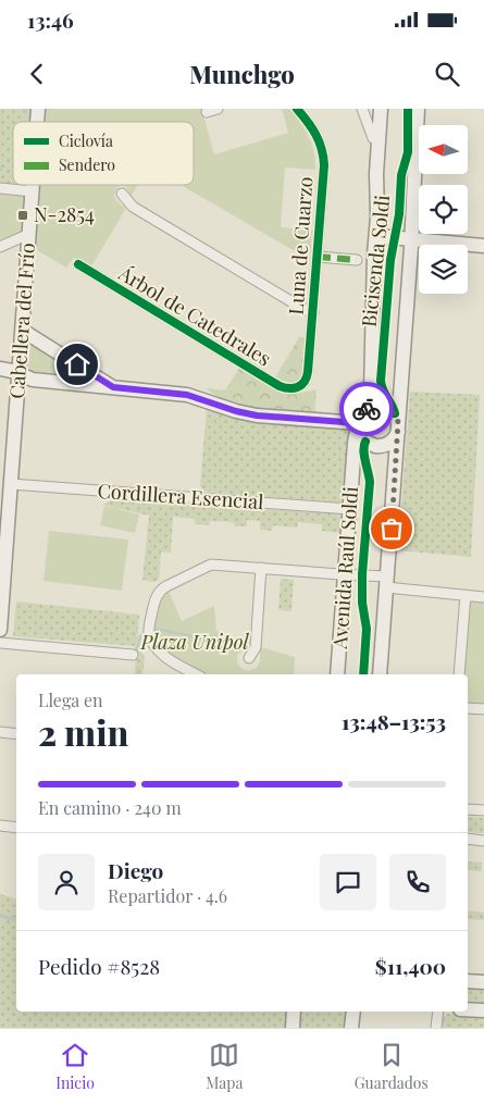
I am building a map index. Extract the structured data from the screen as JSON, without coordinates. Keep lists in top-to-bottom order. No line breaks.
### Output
{"streets":{"main road":["Cabellera del Frío","Avenida Raúl Soldi"],"street":["Luna de Cuarzo","Árbol de Catedrales","Cordillera Esencial"],"cycle path":["Bicisenda Soldi"]},"crossings":[["Luna de Cuarzo","Árbol de Catedrales"],["Cabellera del Frío","Cordillera Esencial"],["Cordillera Esencial","Avenida Raúl Soldi"]],"parks":["Plaza Unipol"],"places":{"transit":["N-2854"]},"legend":["Ciclovía","Sendero"],"north":"left","page":{"status":"13:46","header":"Munchgo","heading":["2 min","Llega en","13:48–13:53"],"panel":["Diego","Repartidor · 4.6","Pedido #8528","$11,400"],"bar":"En camino · 240 m","tabs":["Inicio","Mapa","Guardados"]}}
